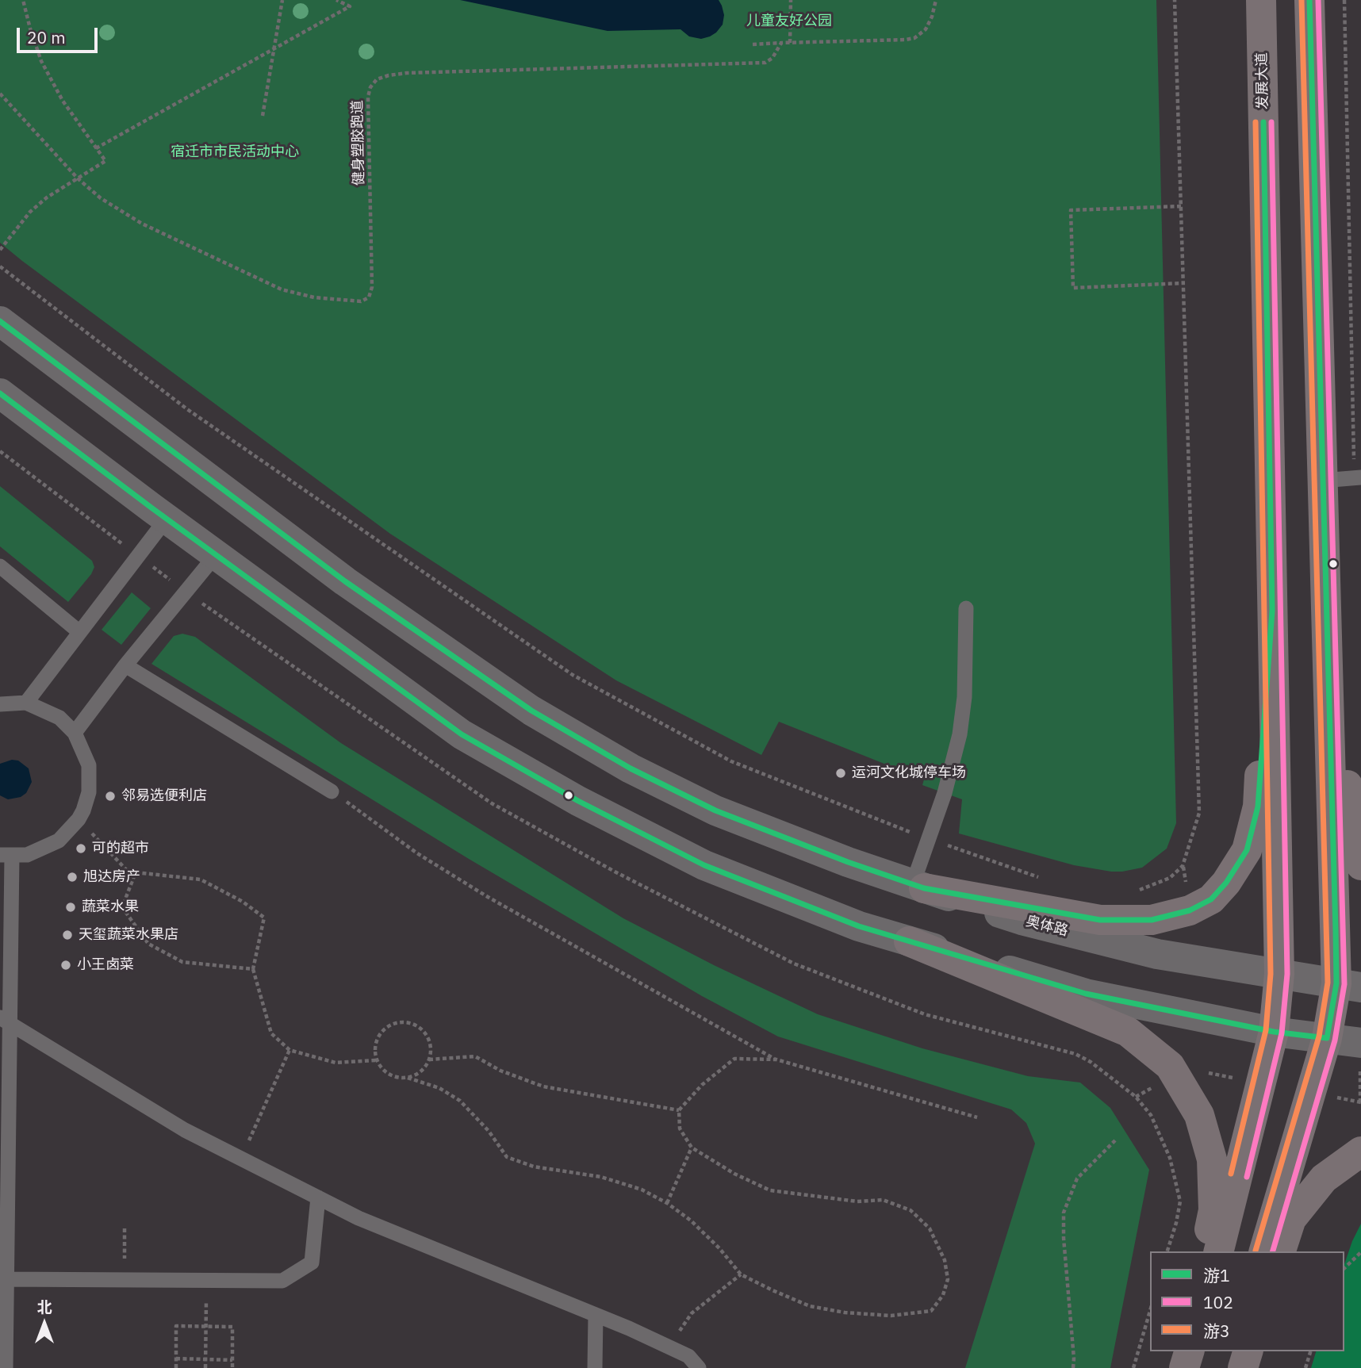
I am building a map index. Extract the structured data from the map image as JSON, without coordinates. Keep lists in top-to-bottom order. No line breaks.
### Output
{"streets":{"main road":["发展大道","奥体路"],"path":["健身塑胶跑道"]},"crossings":[["发展大道","奥体路"]],"parks":["儿童友好公园","宿迁市市民活动中心"],"places":["运河文化城停车场","邻易选便利店","可的超市","旭达房产","蔬菜水果","天玺蔬菜水果店","小王卤菜"],"lines":["transit line 游1","transit line 102","transit line 游3"],"legend":["游1","102","游3"],"scale_bar":"20 m","north":"top"}
